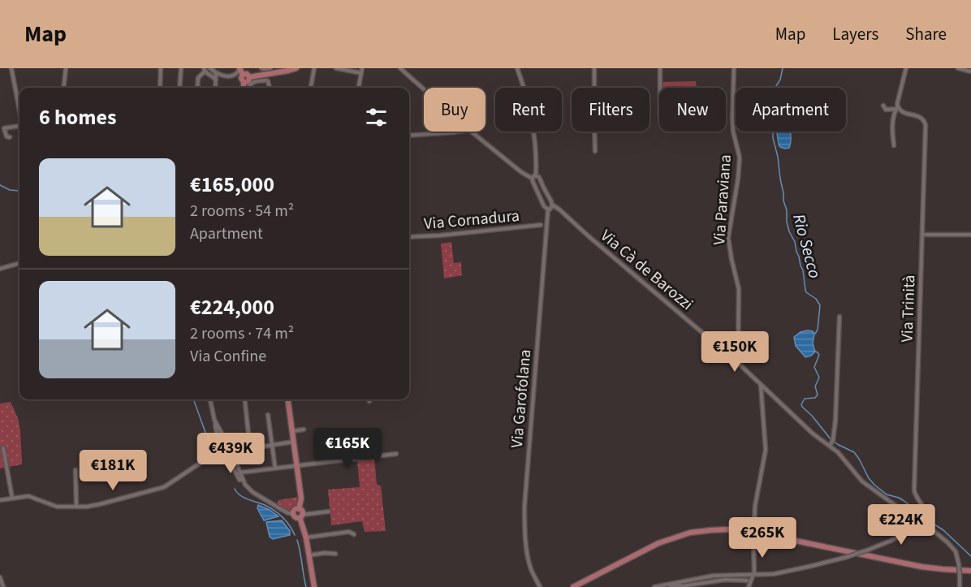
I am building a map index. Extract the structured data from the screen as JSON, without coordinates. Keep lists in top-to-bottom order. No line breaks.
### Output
{"streets":{"street":["Via Paraviana","Via Cornadura","Via Cà de Barozzi","Via Trinità","Via Garofolana"]},"crossings":[["Via Paraviana","Via Cà de Barozzi"],["Via Cà de Barozzi","Via Trinità"]],"water":["Rio Secco"],"page":{"header":"Map","nav":["Map","Layers","Share"],"chip":["Buy","Rent","Filters","New","Apartment"],"heading":"6 homes","list":[{"name":"€165,000","note":"2 rooms · 54 m² · Apartment"},{"name":"€224,000","note":"2 rooms · 74 m² · Via Confine"}],"price":["€150K","€165K","€439K","€181K","€224K","€265K"]}}
